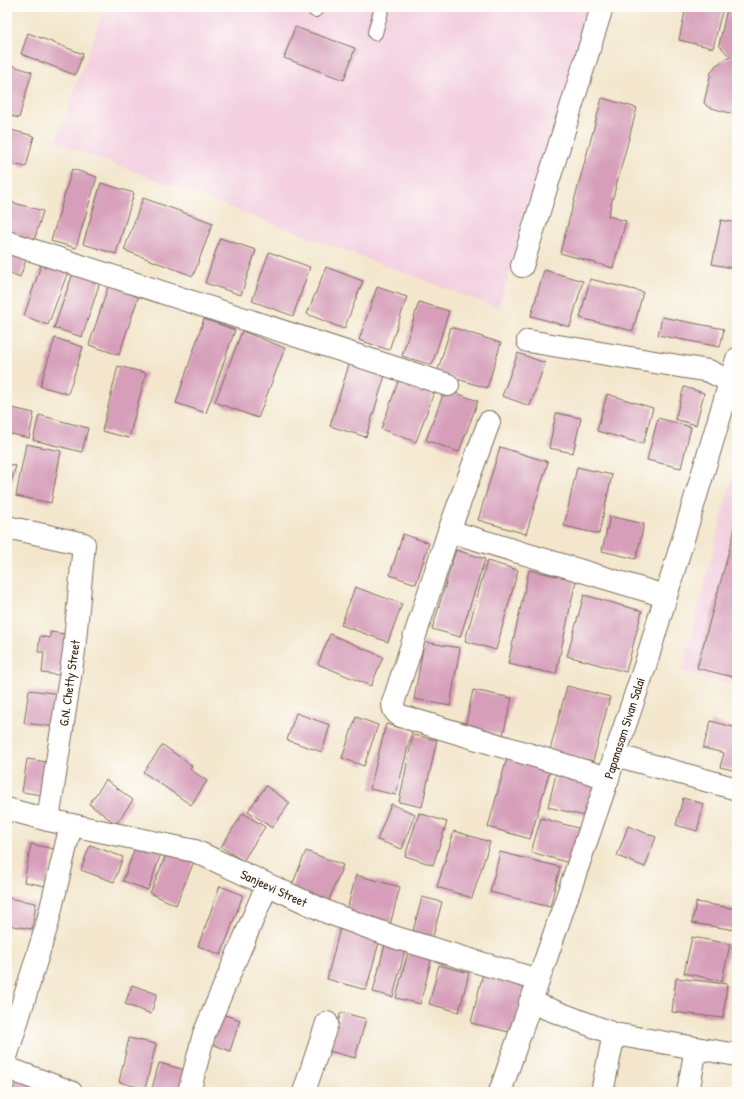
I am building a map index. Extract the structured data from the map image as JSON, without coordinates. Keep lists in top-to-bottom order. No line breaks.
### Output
{"streets":{"street":["G.N. Chetty Street","Papanasam Sivan Salai","Sanjeevi Street"]},"crossings":[["G.N. Chetty Street","Sanjeevi Street"],["Papanasam Sivan Salai","Sanjeevi Street"]]}
